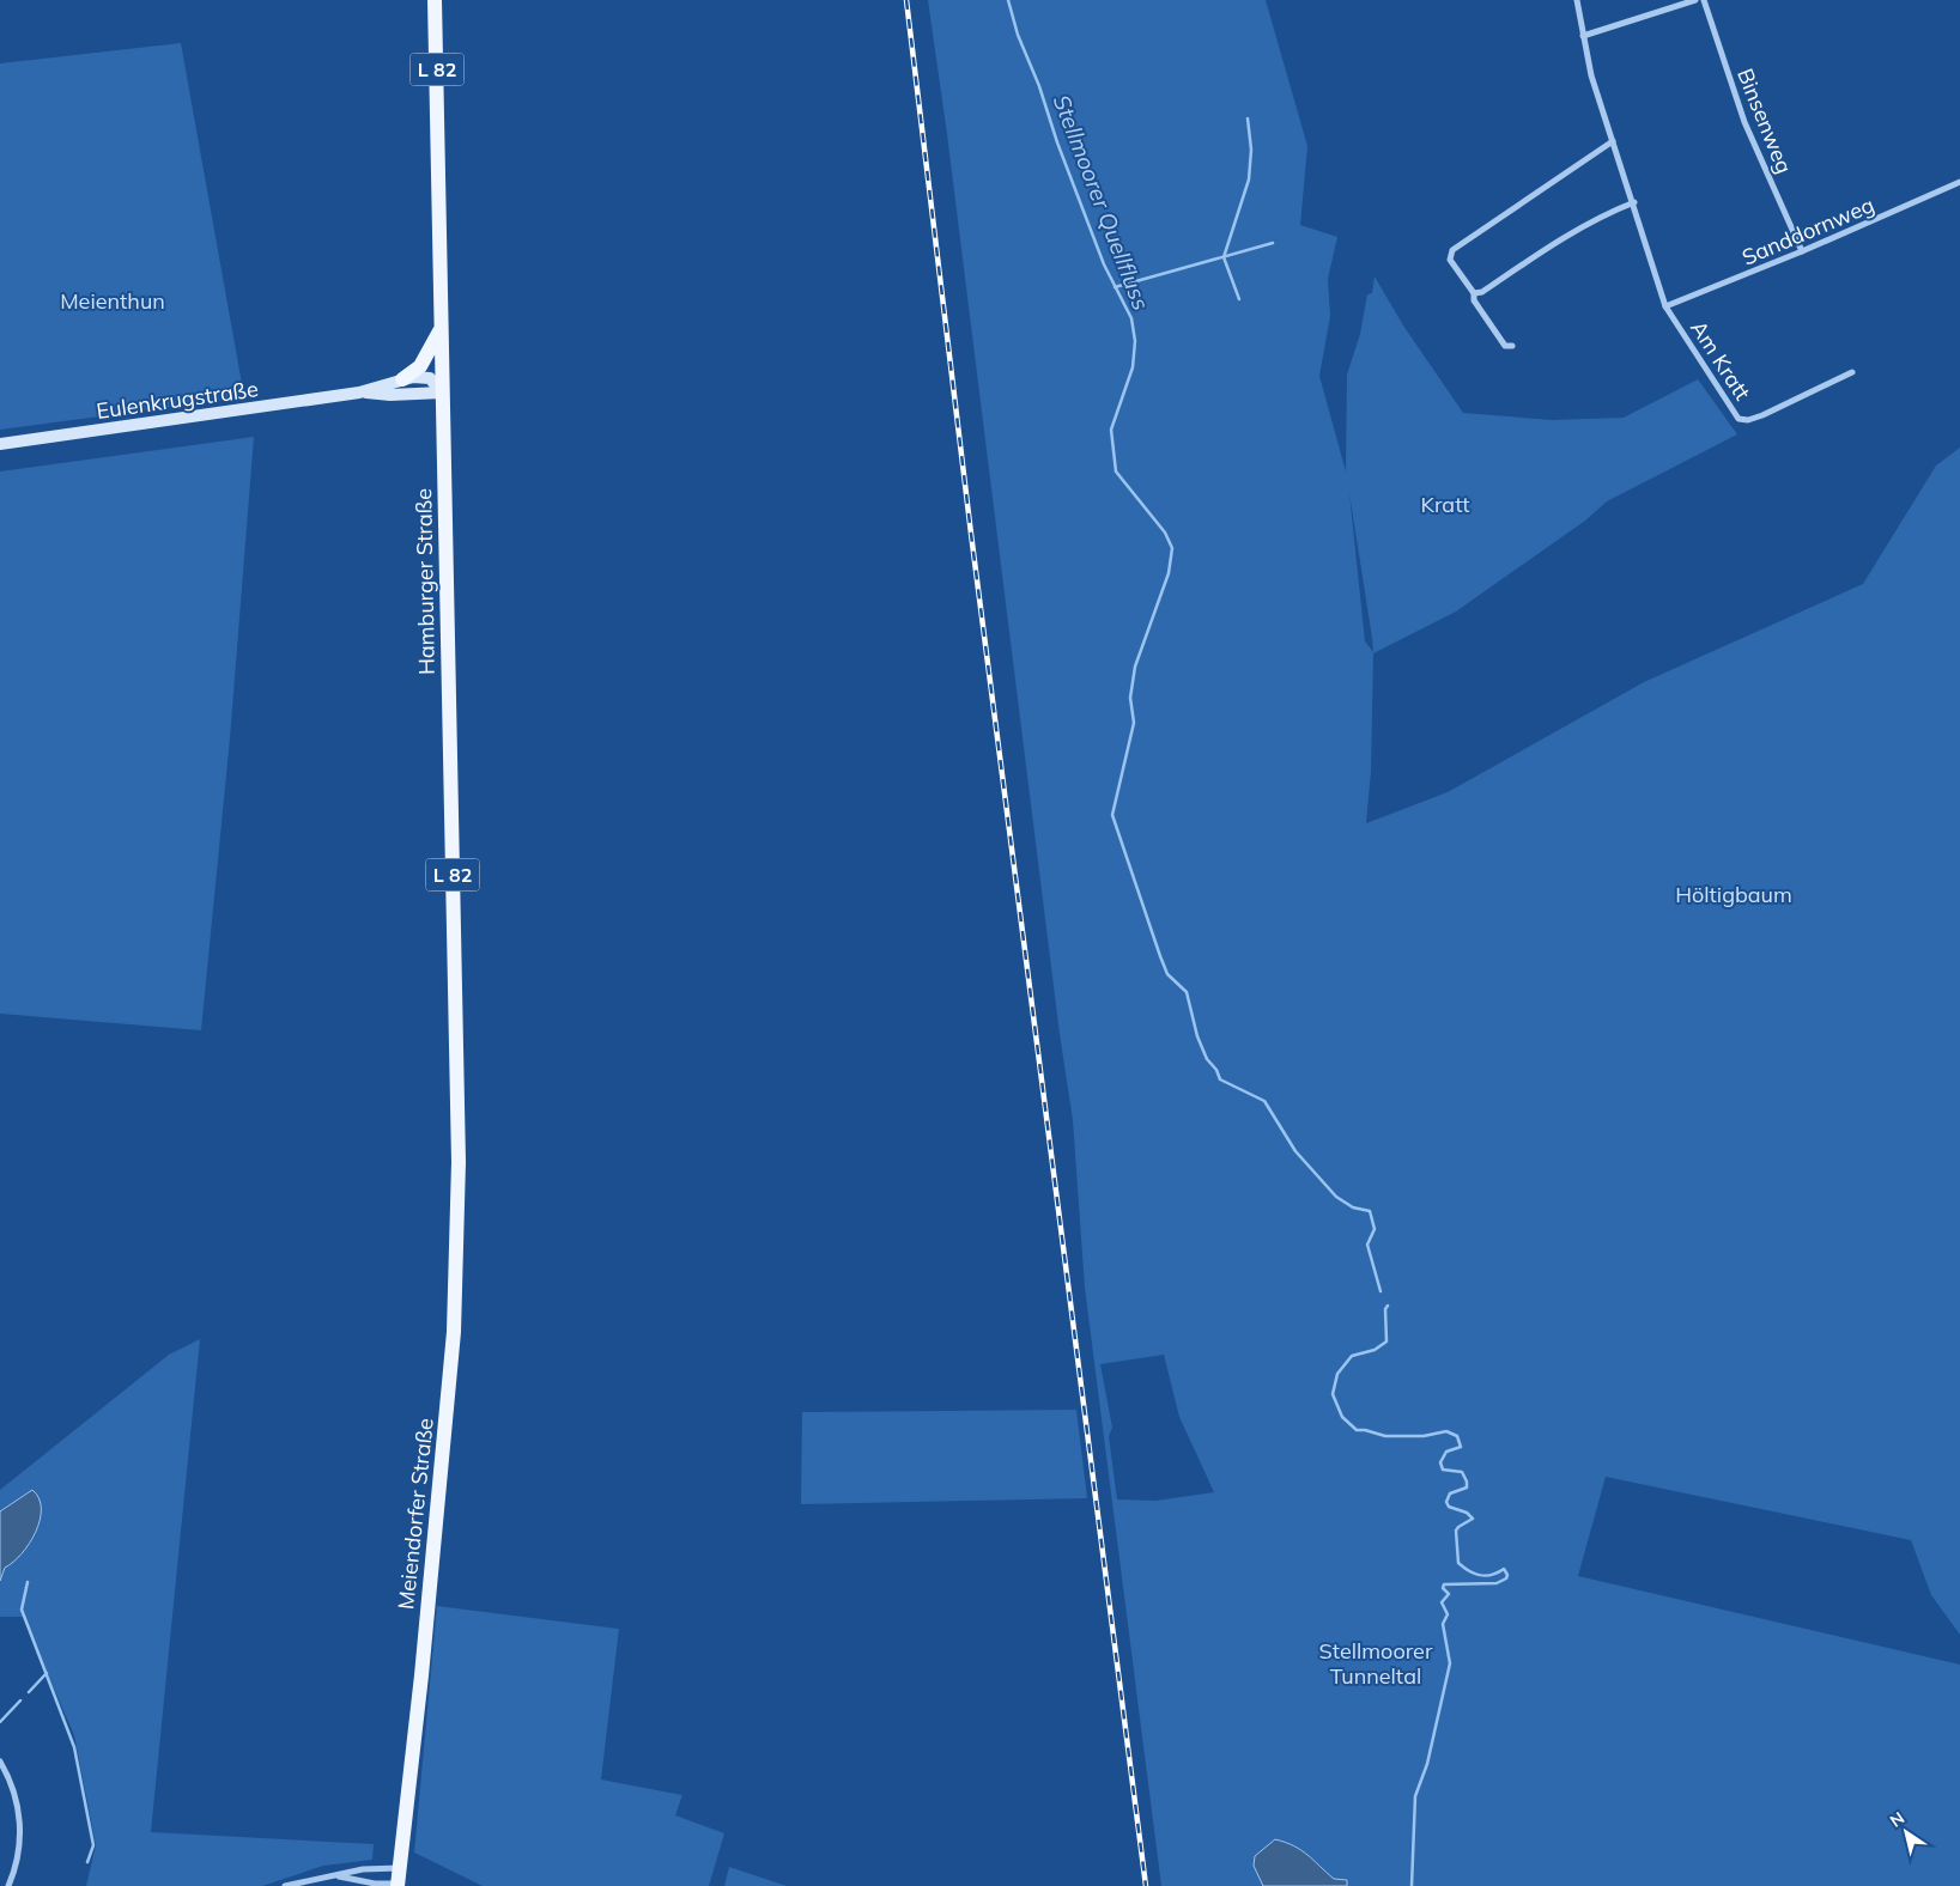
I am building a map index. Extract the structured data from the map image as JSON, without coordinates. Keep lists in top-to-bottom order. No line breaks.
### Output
{"streets":{"main road":["L 82","Eulenkrugstraße","Hamburger Straße","Meiendorfer Straße"],"street":["Binsenweg","Sanddornweg","Am Kratt"]},"crossings":[["Binsenweg","Sanddornweg"],["Sanddornweg","Am Kratt"],["Eulenkrugstraße","Hamburger Straße"],["Hamburger Straße","Meiendorfer Straße"]],"water":["Stellmoorer Quellfluss"],"parks":["Meienthun","Kratt","Höltigbaum","Stellmoorer Tunneltal"],"north":"top left"}
